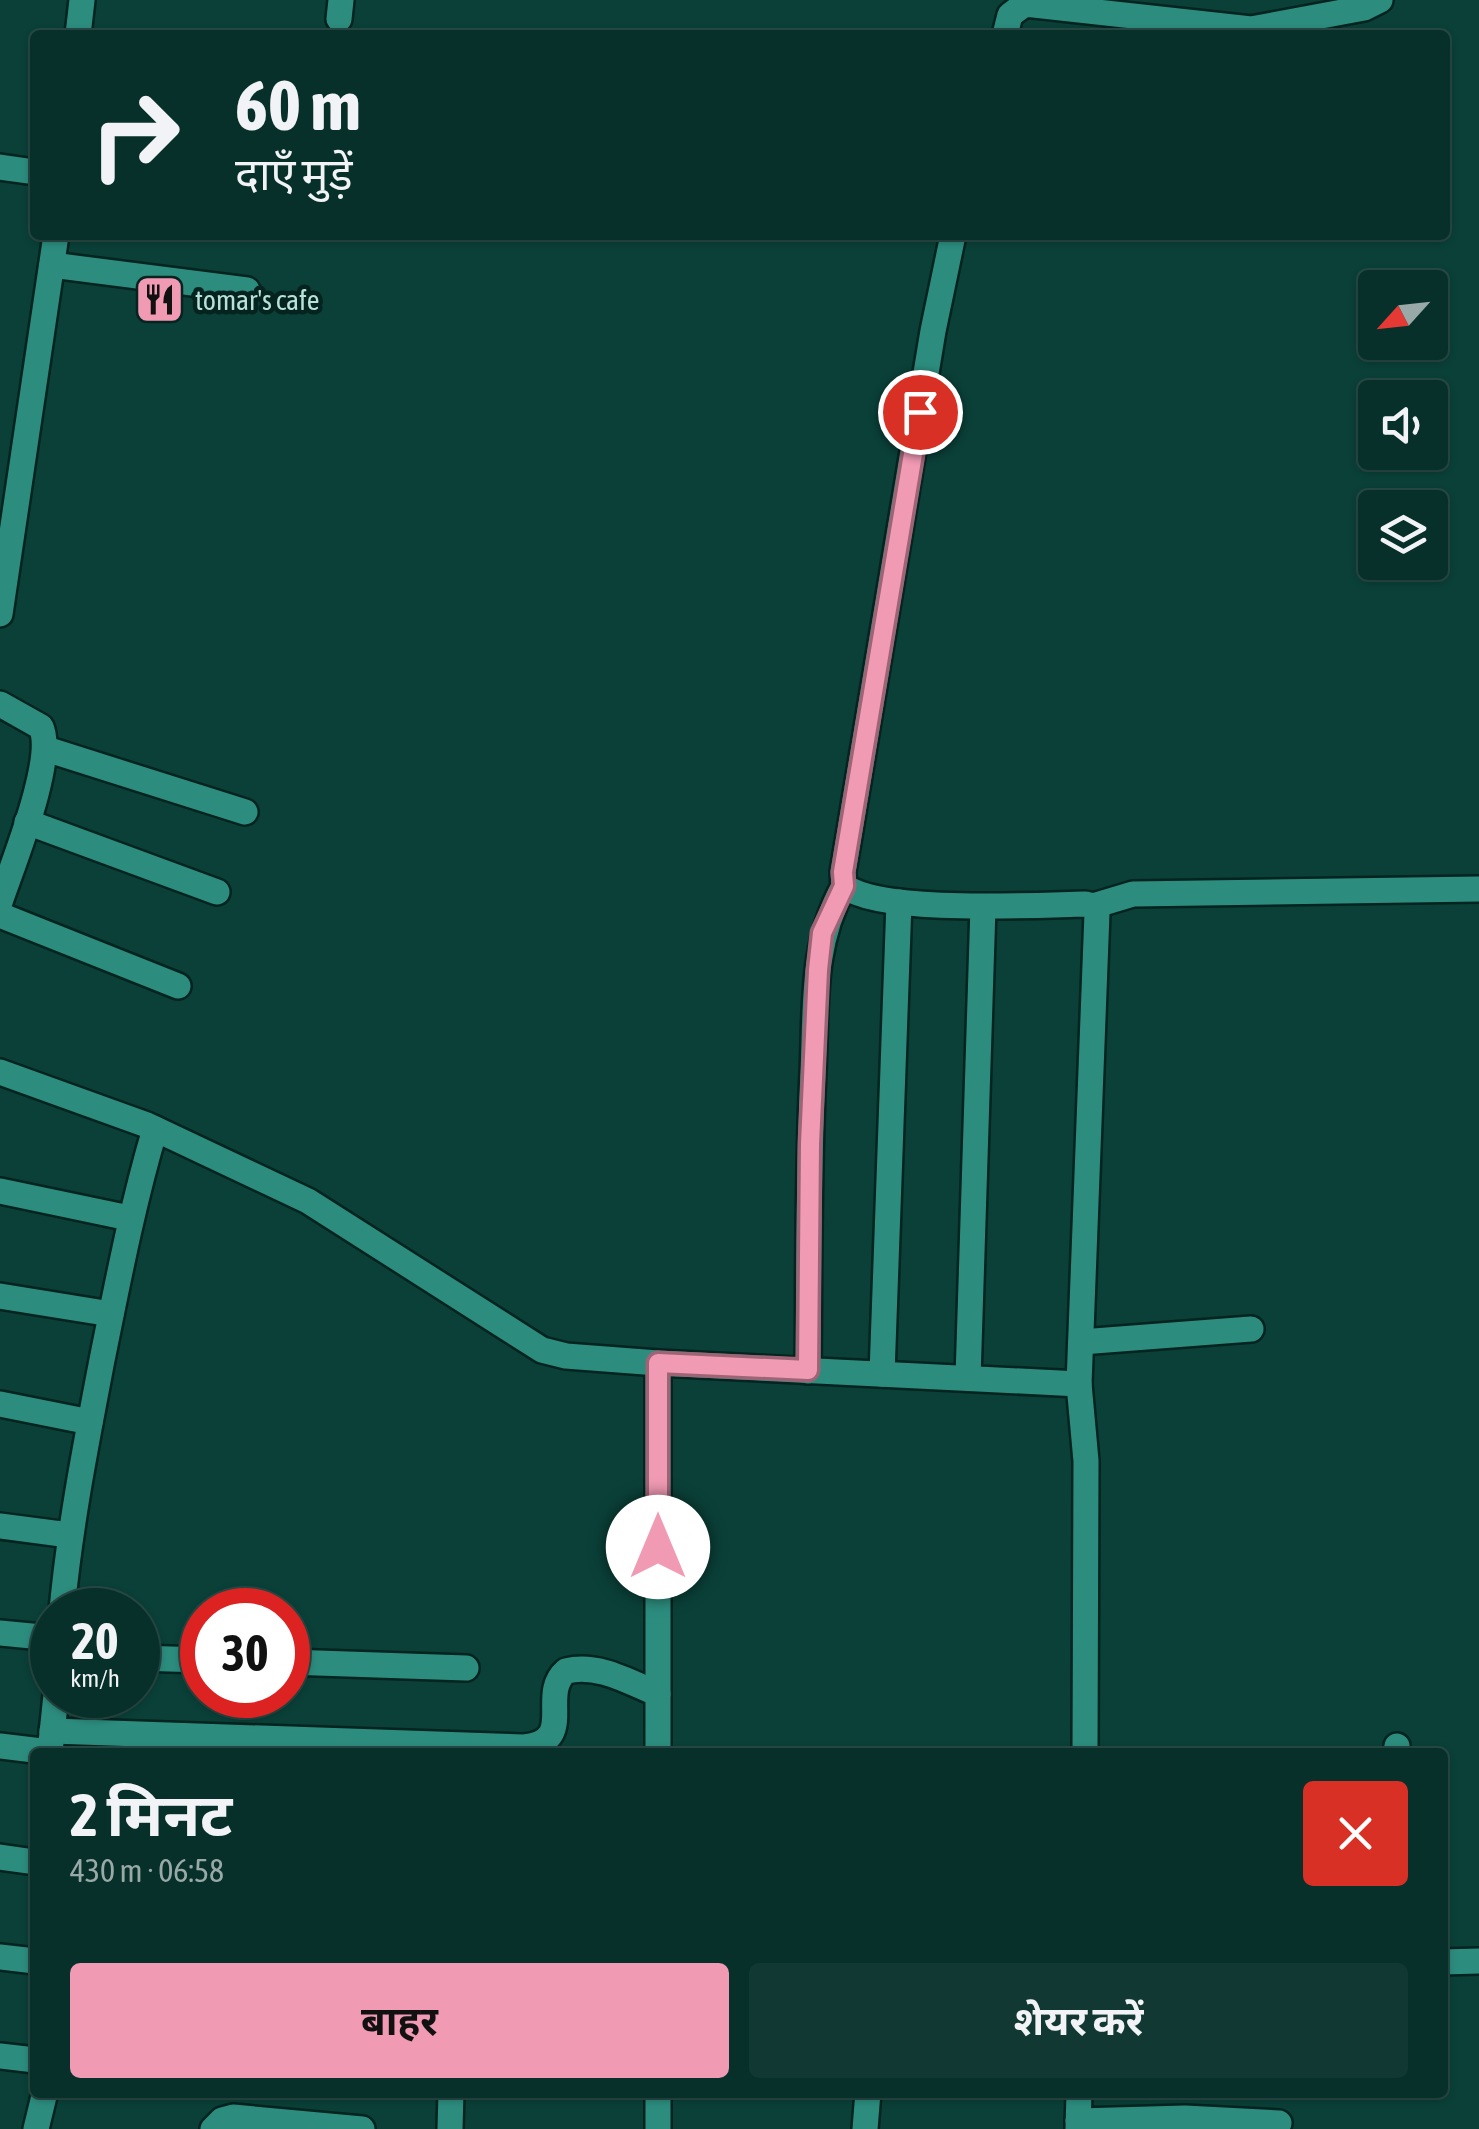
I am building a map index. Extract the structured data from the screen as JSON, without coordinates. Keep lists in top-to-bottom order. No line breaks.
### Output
{"places":{"restaurant":["tomar's cafe"]},"north":"bottom left","page":{"turn":["60 m","दाएँ मुड़ें"],"speed":"20 km/h","limit":"30","heading":["2 मिनट","430 m · 06:58"],"buttons":["बाहर","शेयर करें"]}}
